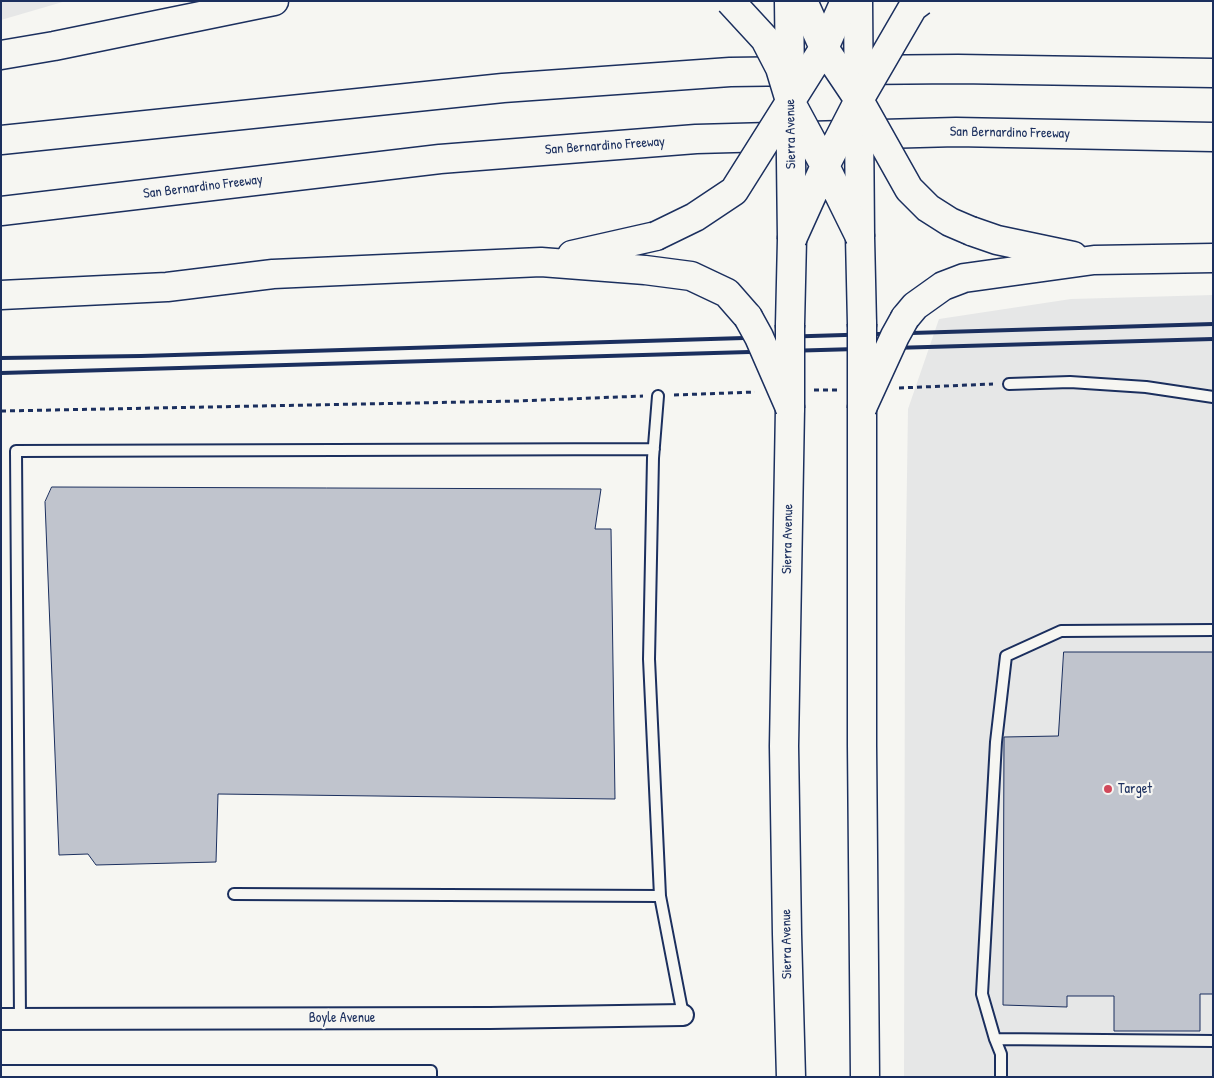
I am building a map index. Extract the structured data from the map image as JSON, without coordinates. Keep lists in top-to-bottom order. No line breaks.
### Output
{"streets":{"main road":["San Bernardino Freeway","Sierra Avenue"],"street":["Boyle Avenue"]},"places":["Target"]}
